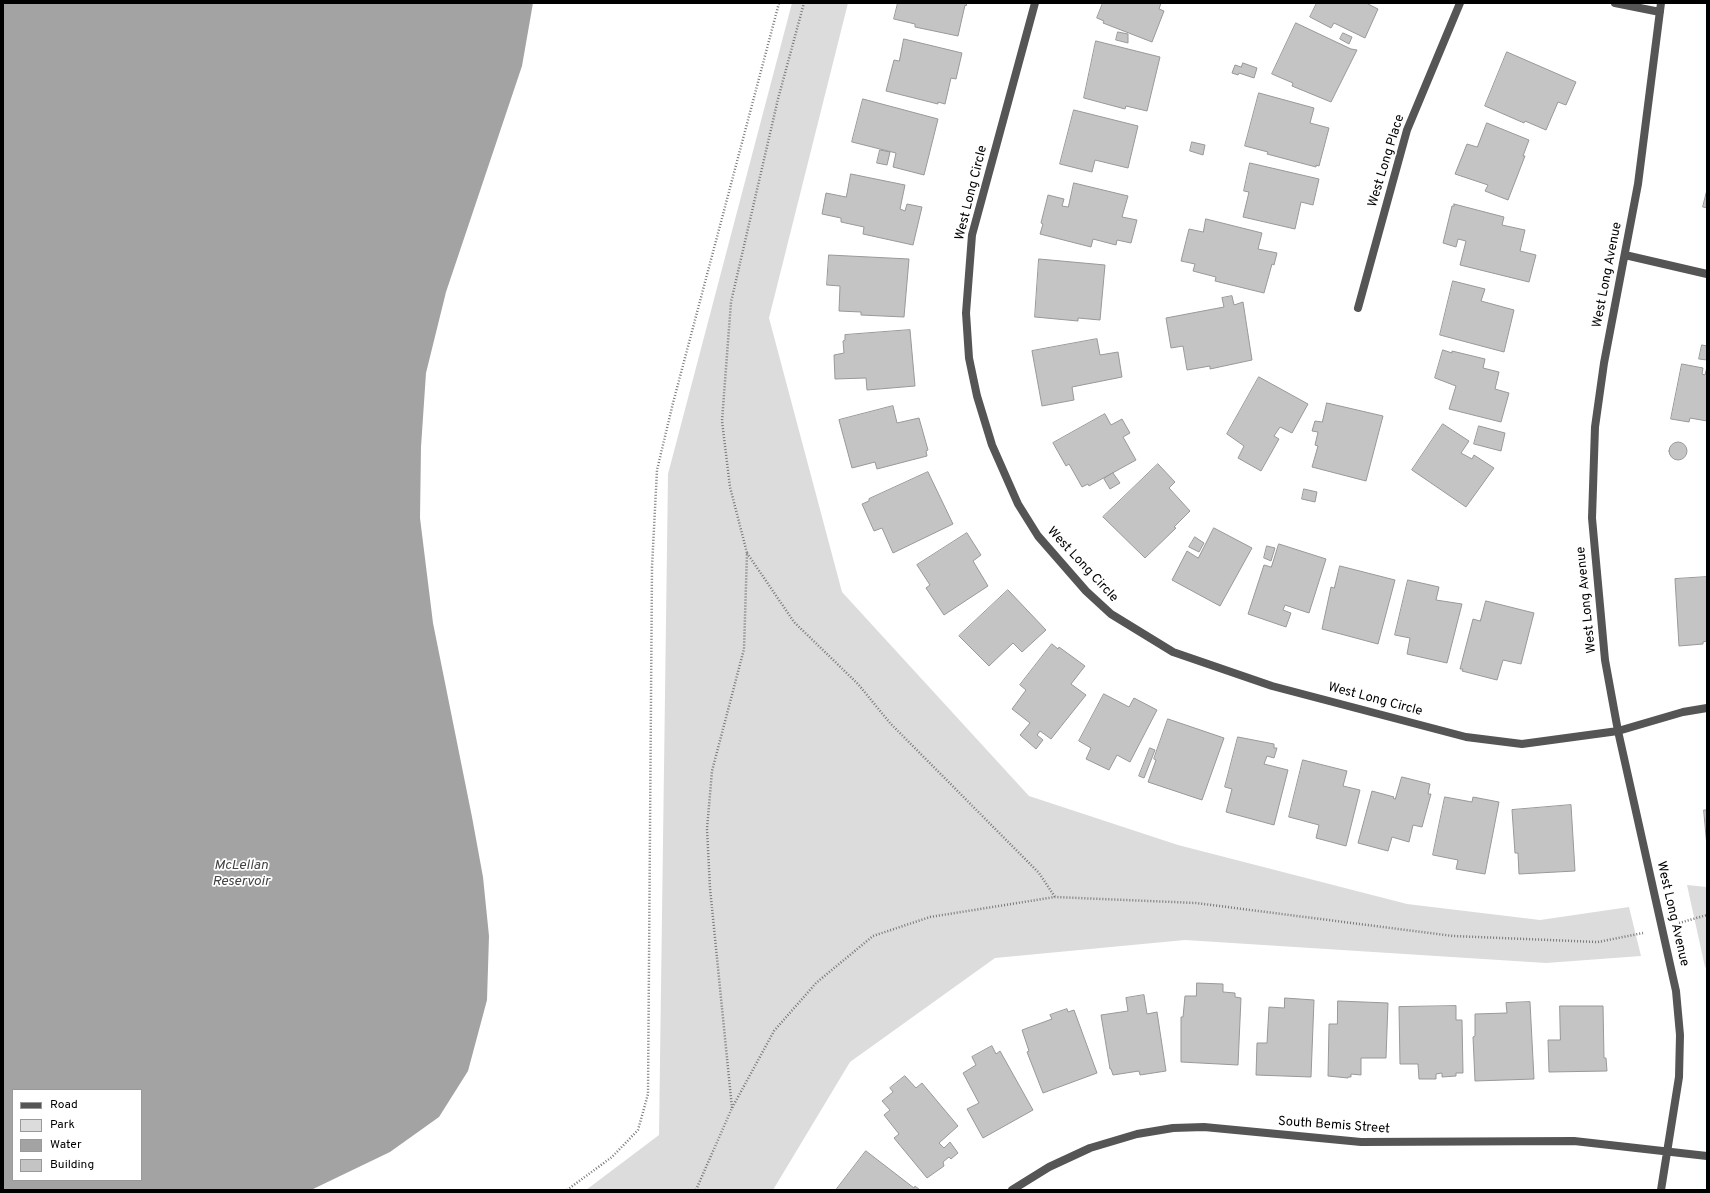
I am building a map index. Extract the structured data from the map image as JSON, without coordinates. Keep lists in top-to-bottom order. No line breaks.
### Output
{"streets":{"street":["West Long Place","West Long Circle","West Long Avenue","South Bemis Street"]},"crossings":[["West Long Circle","West Long Avenue"],["West Long Avenue","South Bemis Street"]],"water":["McLellan Reservoir"],"legend":["Road","Park","Water","Building"]}
